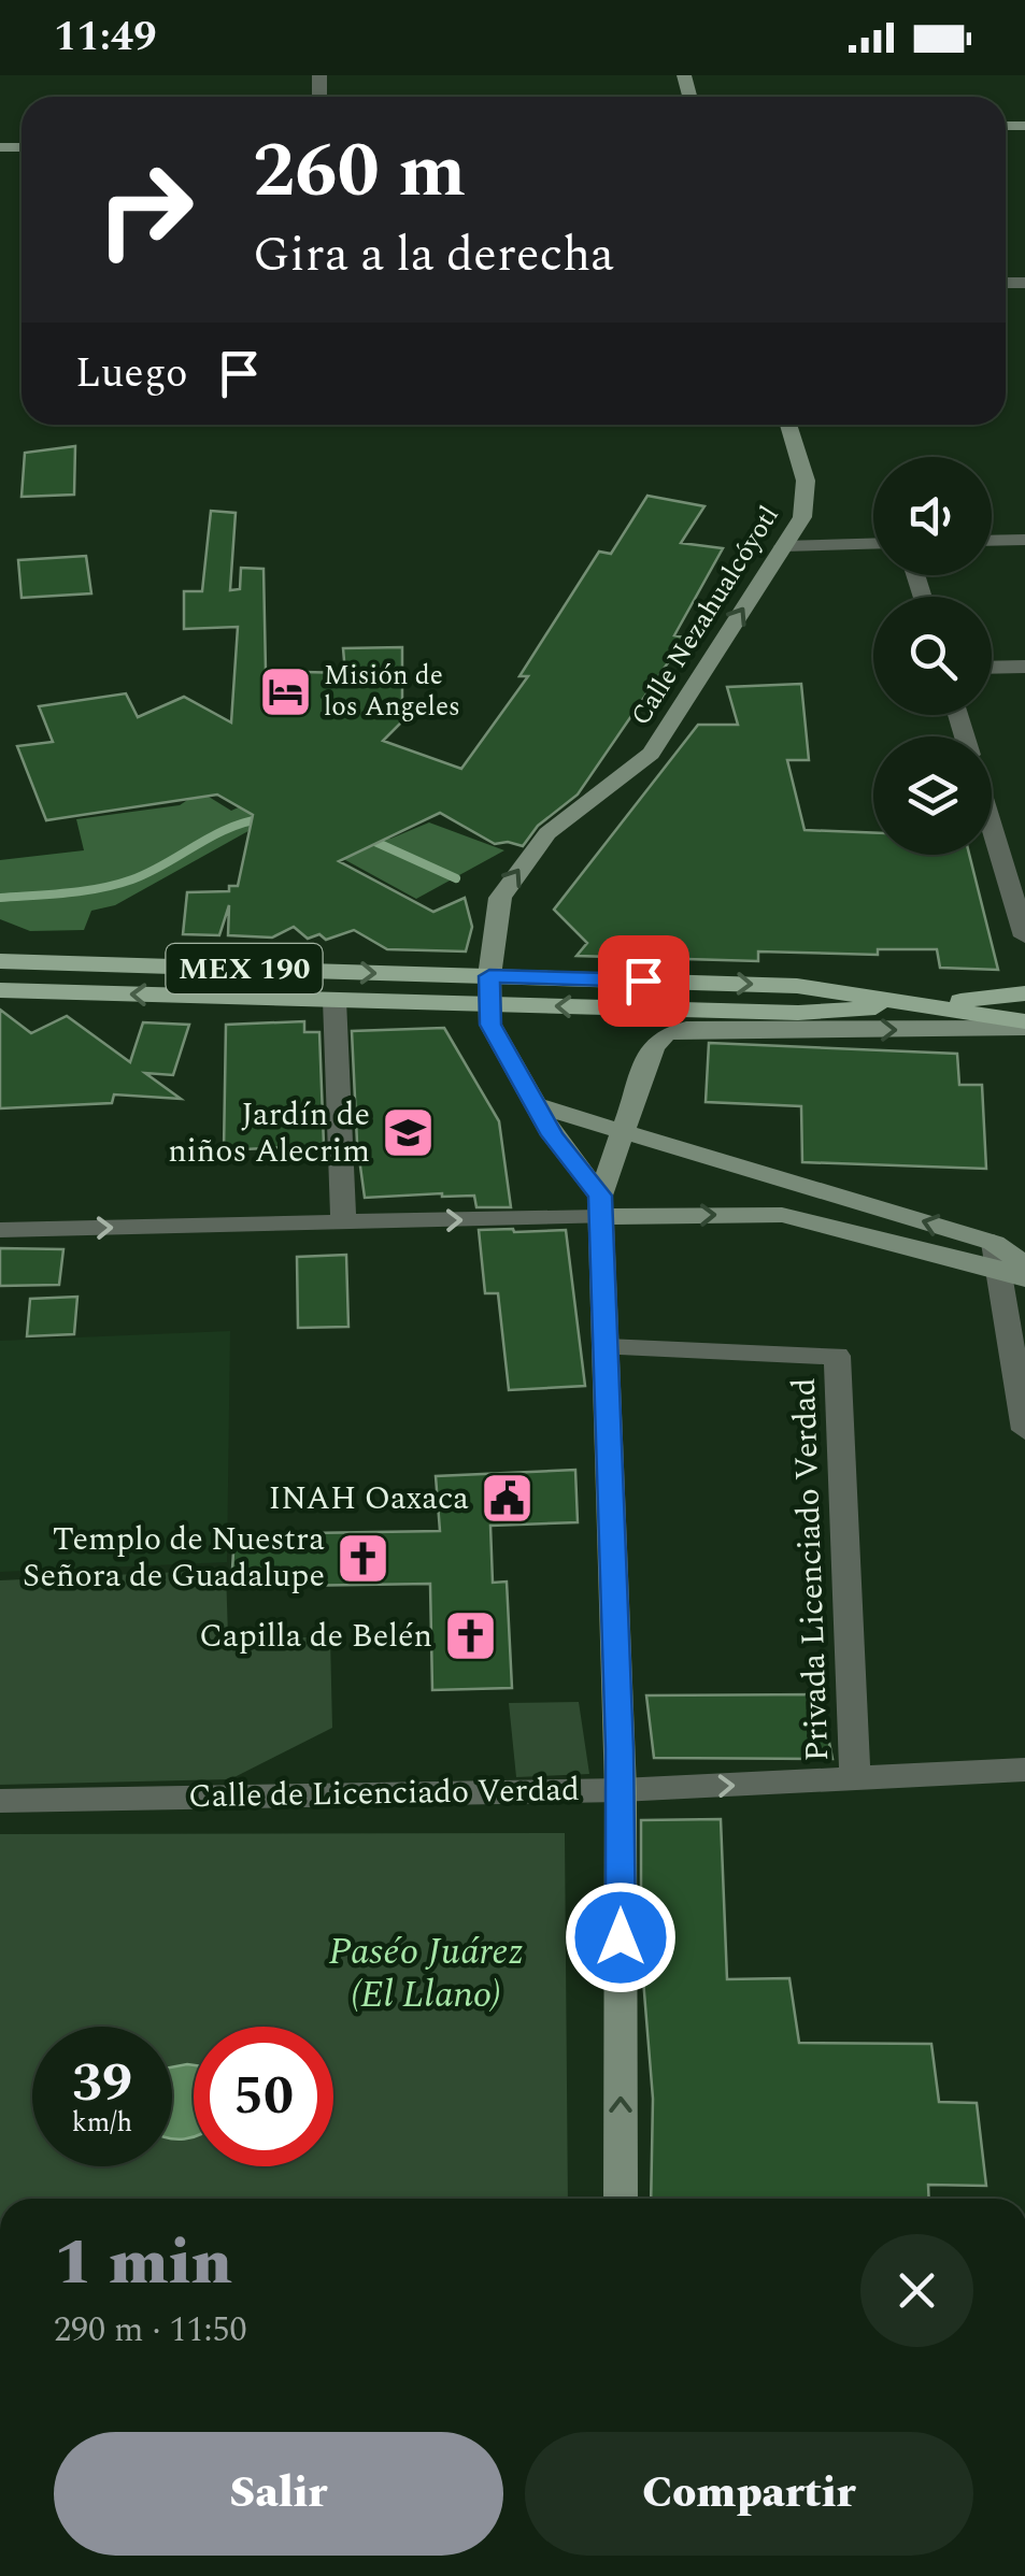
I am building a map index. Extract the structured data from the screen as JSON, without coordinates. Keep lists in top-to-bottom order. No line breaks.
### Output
{"streets":{"main road":["Calle Nezahualcóyotl","MEX 190"],"street":["Privada Licenciado Verdad","Calle de Licenciado Verdad"]},"crossings":[["Calle Nezahualcóyotl","MEX 190"],["Privada Licenciado Verdad","Calle de Licenciado Verdad"]],"one_way":["Calle Nezahualcóyotl"],"parks":["Paséo Juárez (El Llano)"],"places":{"hotel":["Misión de los Angeles"],"school or university":["Jardín de niños Alecrim"],"public building":["INAH Oaxaca"],"church":["Templo de Nuestra Señora de Guadalupe","Capilla de Belén"]},"page":{"status":"11:49","turn":["260 m","Gira a la derecha"],"then":"Luego","speed":"39 km/h","limit":"50","heading":["1 min","290 m · 11:50"],"buttons":["Salir","Compartir"]}}
